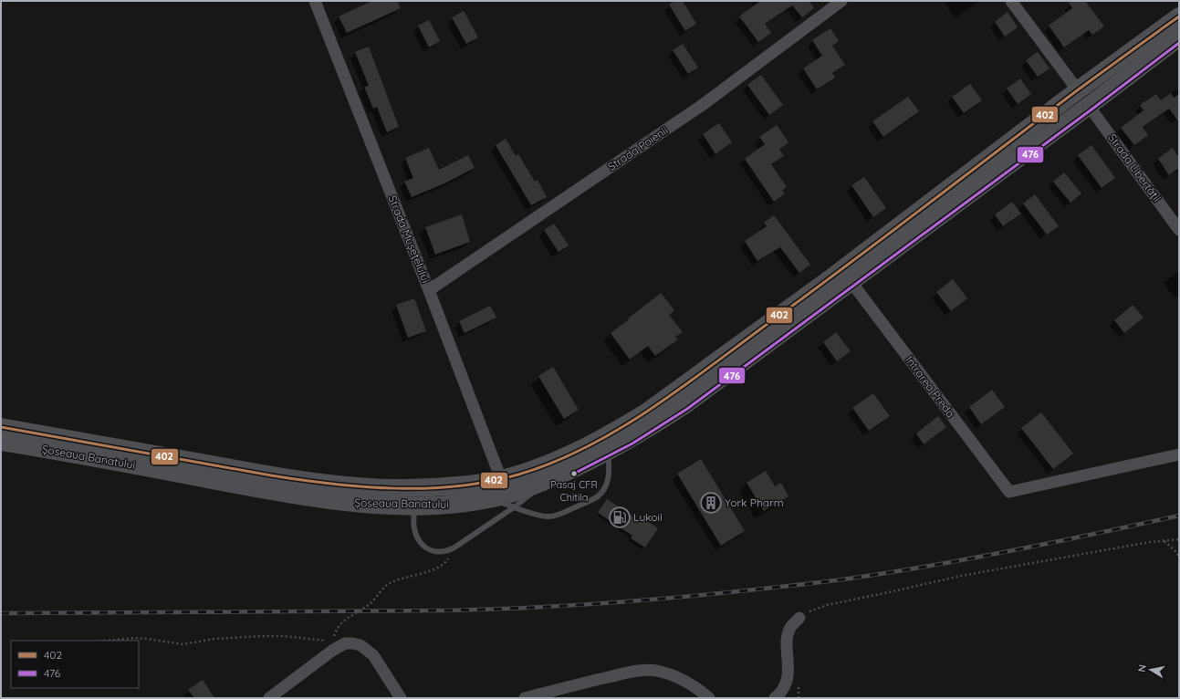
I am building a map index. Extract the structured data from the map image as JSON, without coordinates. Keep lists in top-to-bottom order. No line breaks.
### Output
{"streets":{"main road":["Șoseaua Banatului"],"street":["Strada Poienii","Strada Libertății","Strada Mușețelului","Intrarea Preda"]},"crossings":[["Strada Poienii","Strada Mușețelului"],["Strada Libertății","Șoseaua Banatului"],["Strada Mușețelului","Șoseaua Banatului"],["Intrarea Preda","Șoseaua Banatului"]],"places":{"other":["Pasaj CFR Chitila"],"building":["York Pharm"],"fuel station":["Lukoil"]},"lines":["transit line 402","transit line 476"],"legend":["402","476"],"north":"left"}
